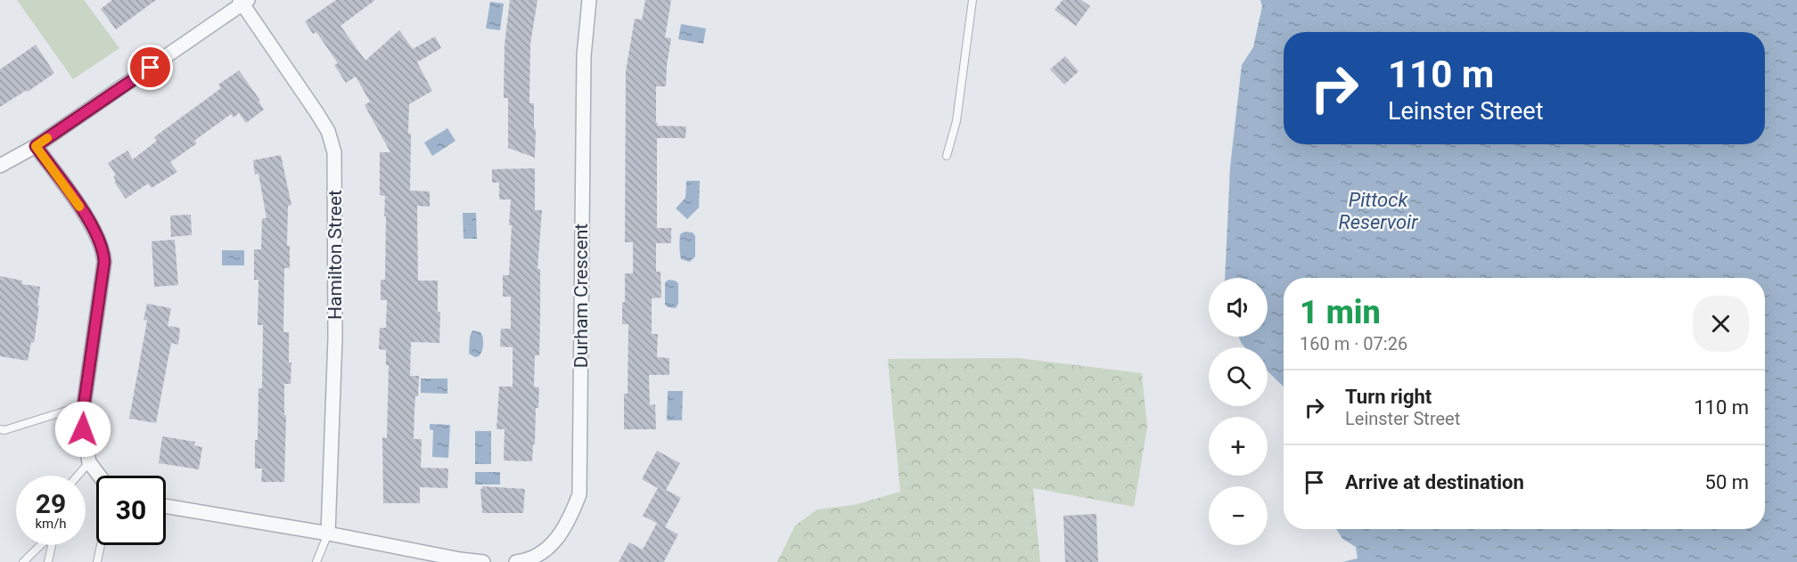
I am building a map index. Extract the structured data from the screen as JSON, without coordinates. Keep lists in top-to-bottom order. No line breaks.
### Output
{"streets":{"street":["Hamilton Street","Durham Crescent"]},"water":["Pittock Reservoir"],"page":{"turn":["110 m","Leinster Street"],"map_buttons":["+","−"],"heading":["1 min","160 m · 07:26"],"list":[{"name":"Turn right","note":"Leinster Street","value":"110 m"},{"name":"Arrive at destination","value":"50 m"}],"speed":"29 km/h","limit":"30"}}
